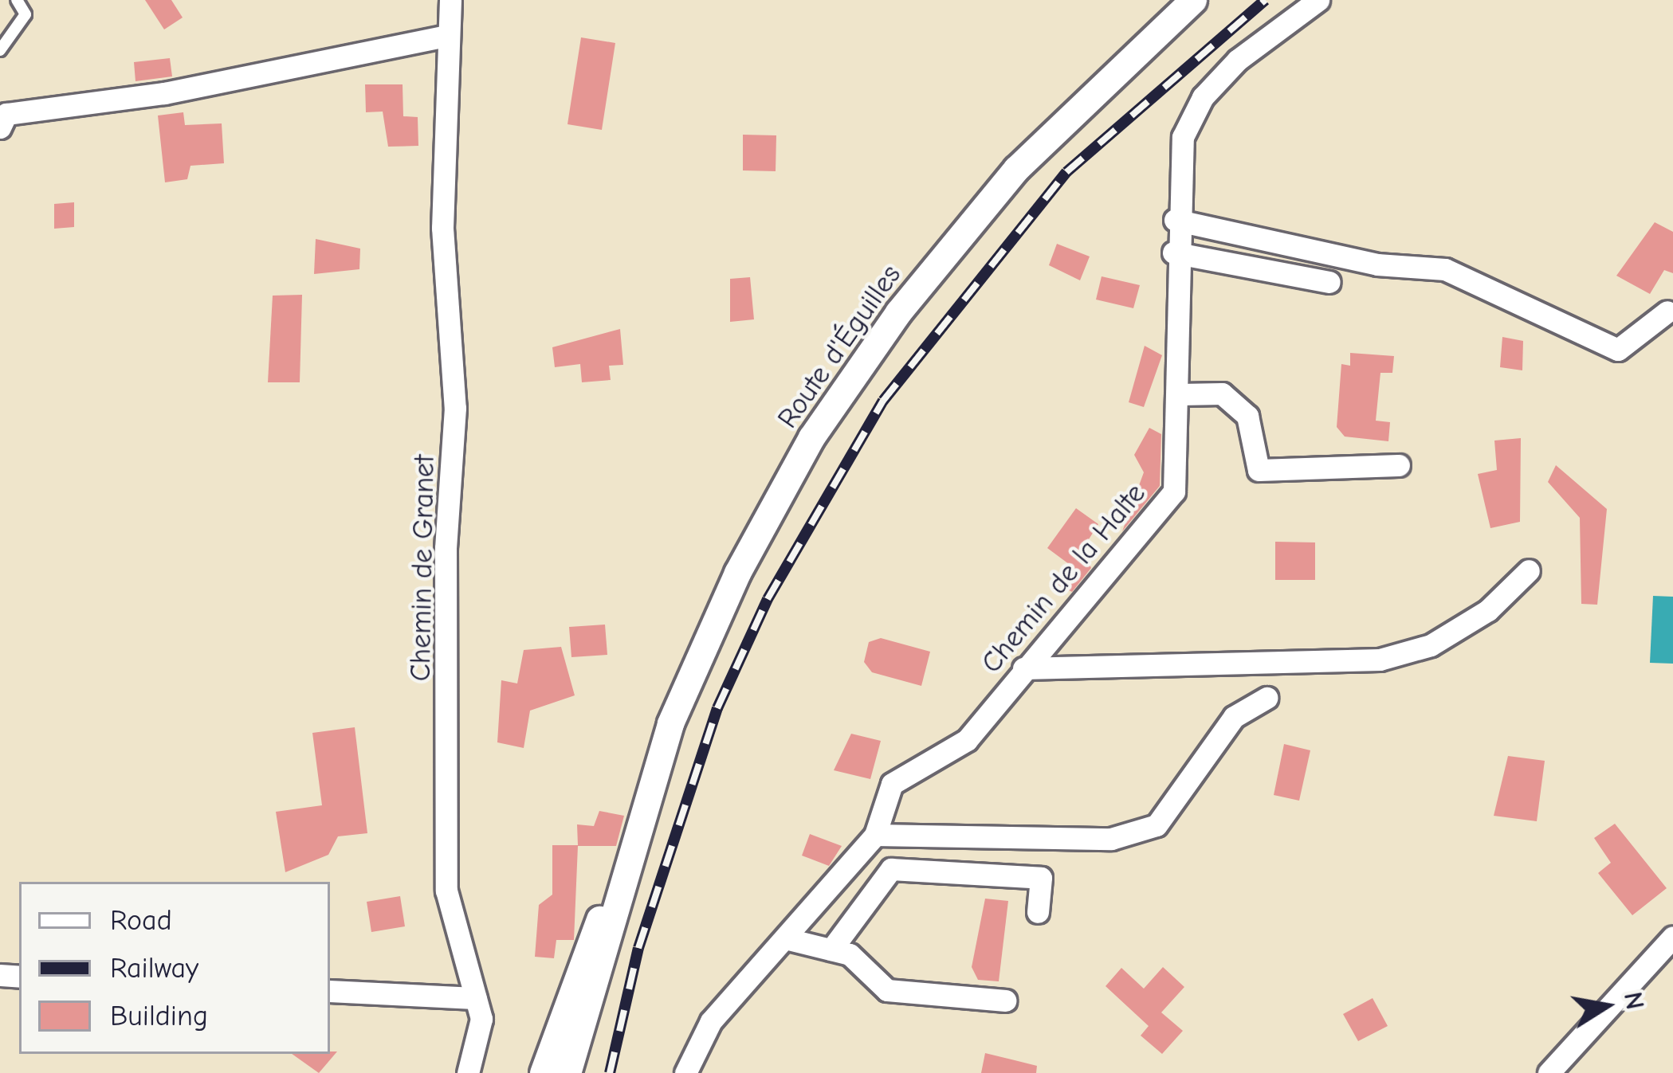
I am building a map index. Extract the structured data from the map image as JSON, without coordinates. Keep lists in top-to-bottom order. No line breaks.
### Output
{"streets":{"street":["Route d'Éguilles","Chemin de Granet","Chemin de la Halte"]},"legend":["Road","Railway","Building"],"north":"right"}
